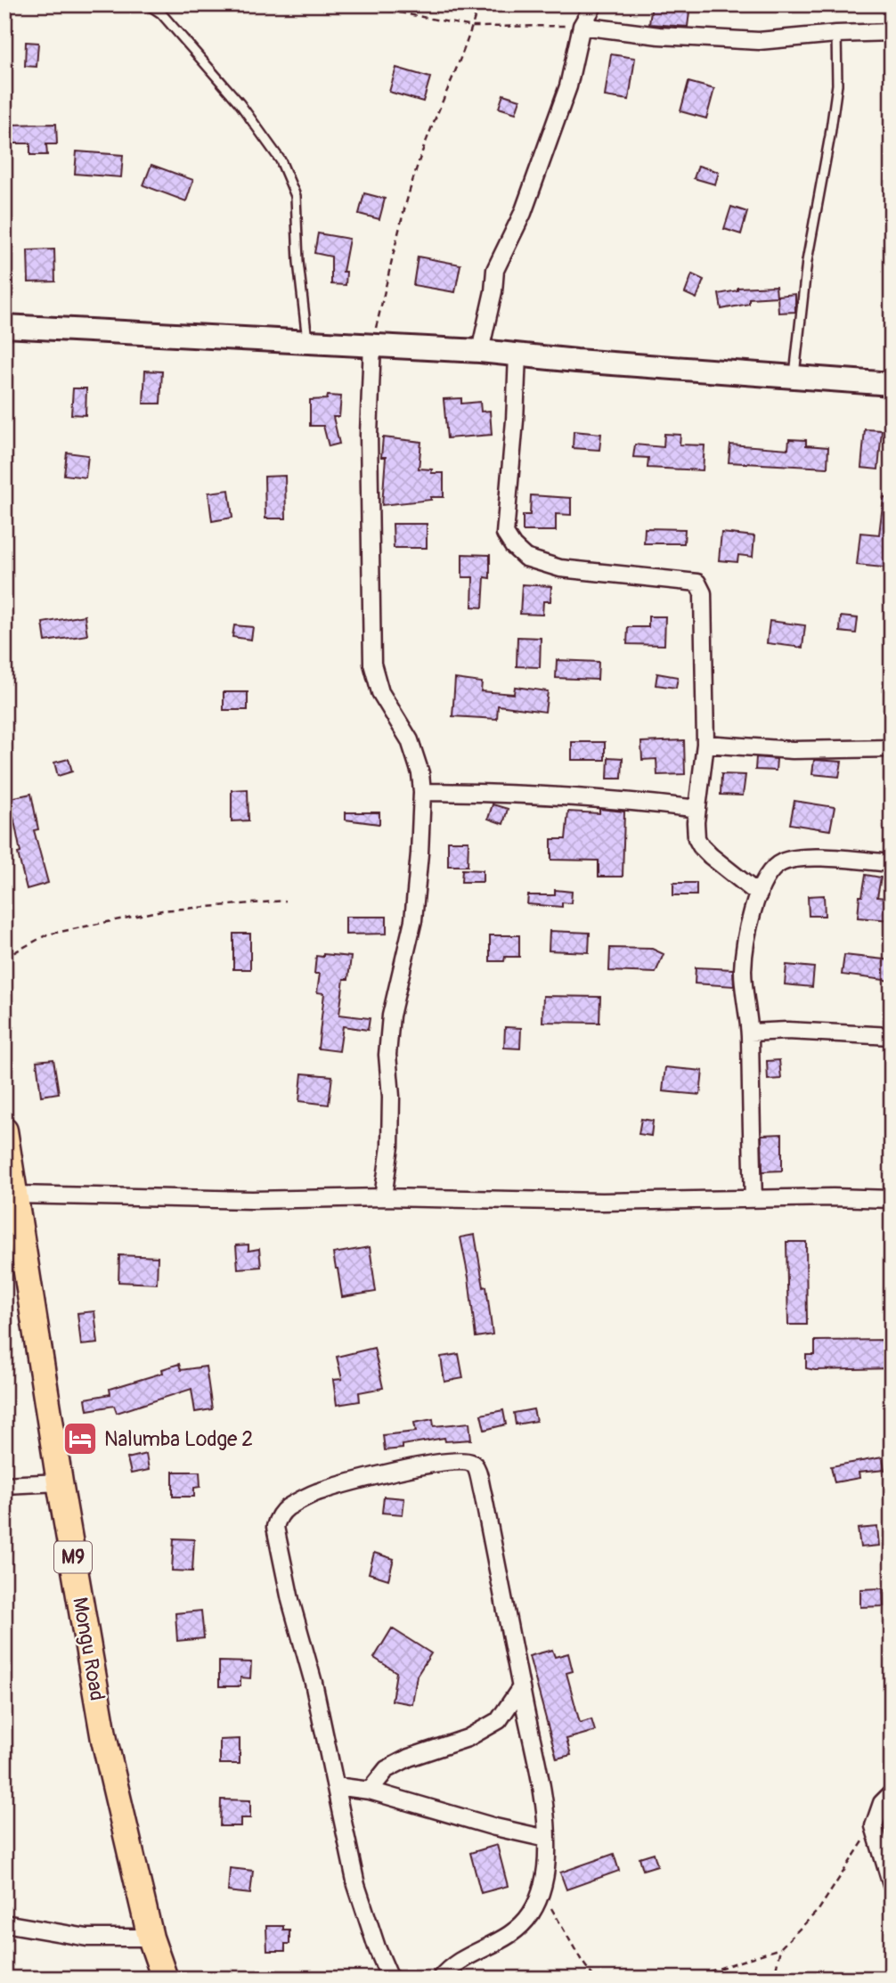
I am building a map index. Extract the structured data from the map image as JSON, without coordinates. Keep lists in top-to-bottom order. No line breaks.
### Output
{"streets":{"main road":["M9","Mongu Road"]},"places":{"hotel":["Nalumba Lodge 2"]}}
